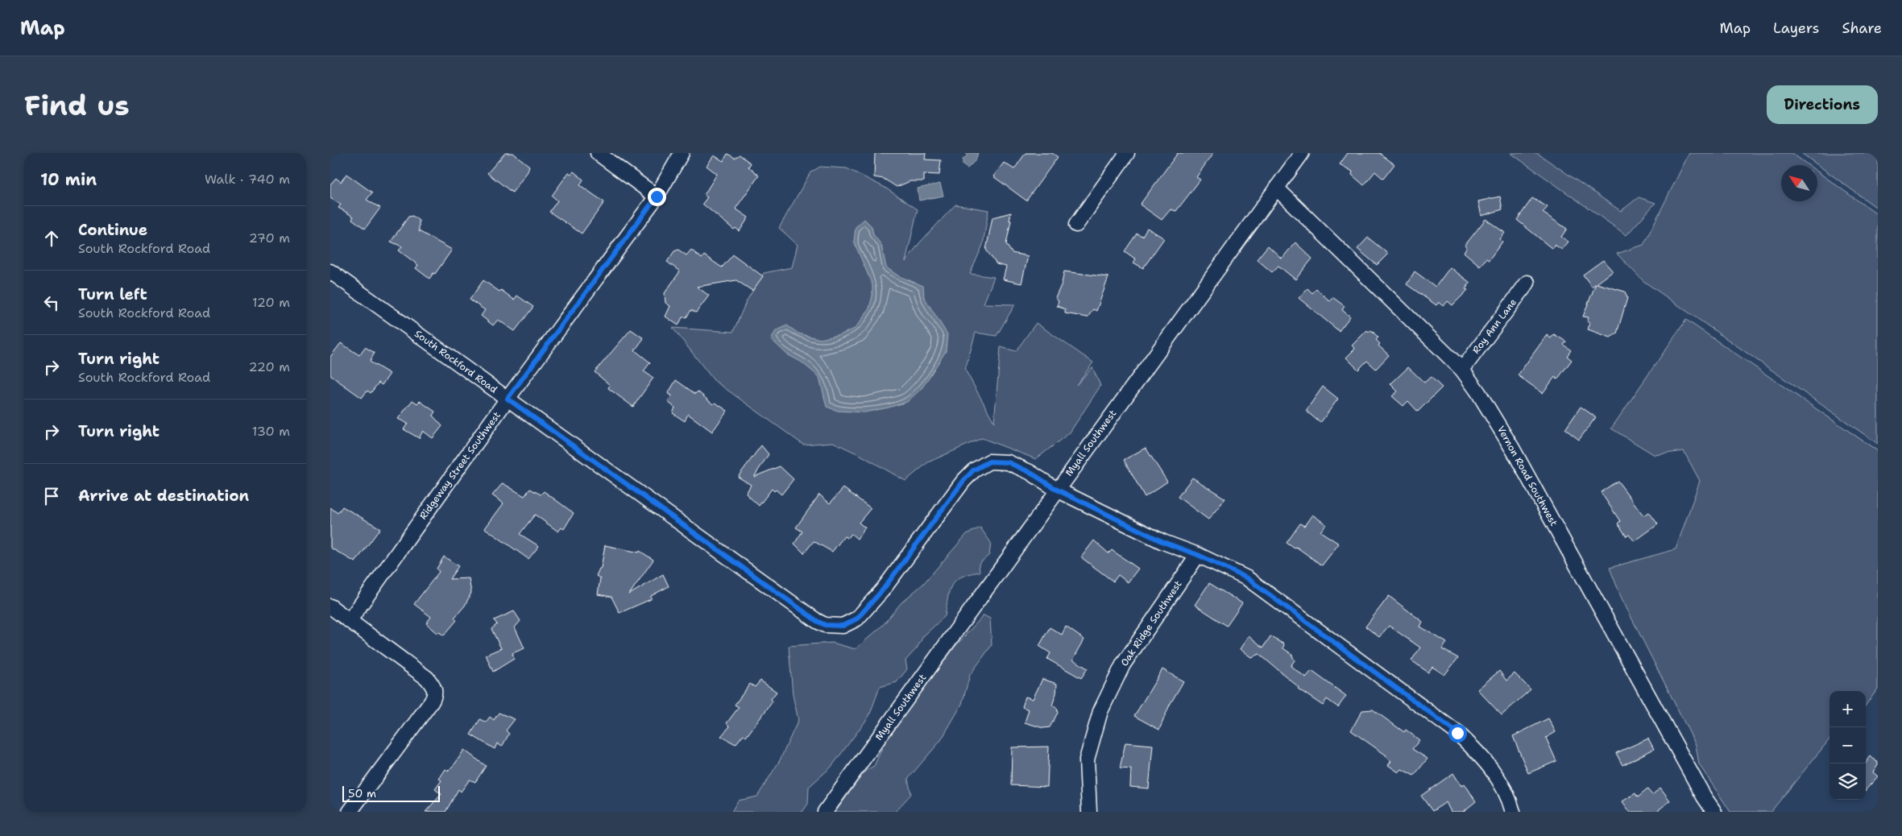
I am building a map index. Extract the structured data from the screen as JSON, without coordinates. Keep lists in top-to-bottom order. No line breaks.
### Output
{"streets":{"street":["Roy Ann Lane","South Rockford Road","Myall Southwest","Ridgeway Street Southwest","Vernon Road Southwest","Oak Ridge Southwest"]},"crossings":[["Roy Ann Lane","Vernon Road Southwest"],["South Rockford Road","Myall Southwest"],["South Rockford Road","Ridgeway Street Southwest"],["South Rockford Road","Oak Ridge Southwest"],["Myall Southwest","Vernon Road Southwest"]],"scale_bar":"50 m","north":"top left","page":{"header":"Map","nav":["Map","Layers","Share"],"buttons":"Directions","title":"Find us","heading":["10 min","Walk · 740 m"],"list":[["Continue","South Rockford Road","270 m"],["Turn left","South Rockford Road","120 m"],["Turn right","South Rockford Road","220 m"],["Turn right","130 m"],"Arrive at destination"],"map_buttons":["+","−"],"scale":"50 m"}}
